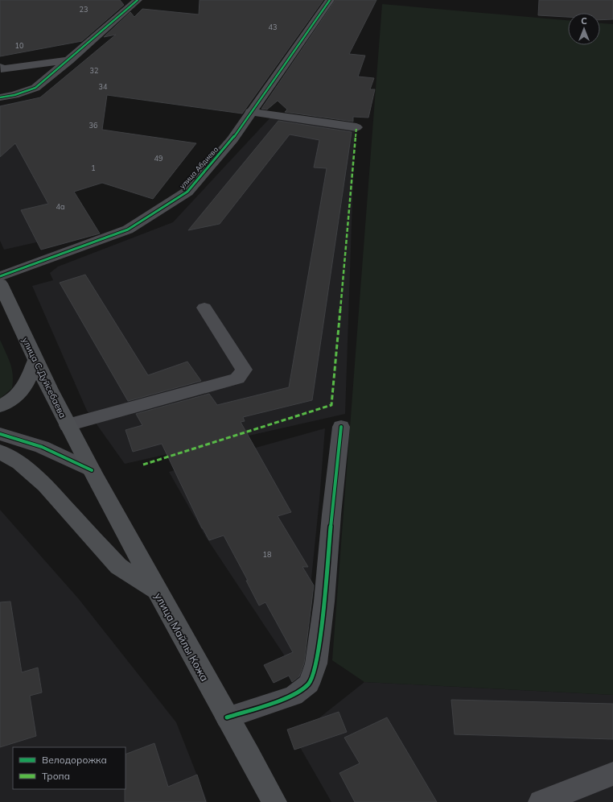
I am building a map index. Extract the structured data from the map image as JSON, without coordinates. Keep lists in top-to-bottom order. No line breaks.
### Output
{"streets":{"main road":["улица С.Дуйсебаева","улица Майлы Кожа"],"street":["улица Абдиева"]},"crossings":[["улица С.Дуйсебаева","улица Майлы Кожа"]],"house_numbers":["23","43","10","32","34","36","49","1","4а","18"],"legend":["Велодорожка","Тропа"],"north":"top"}
